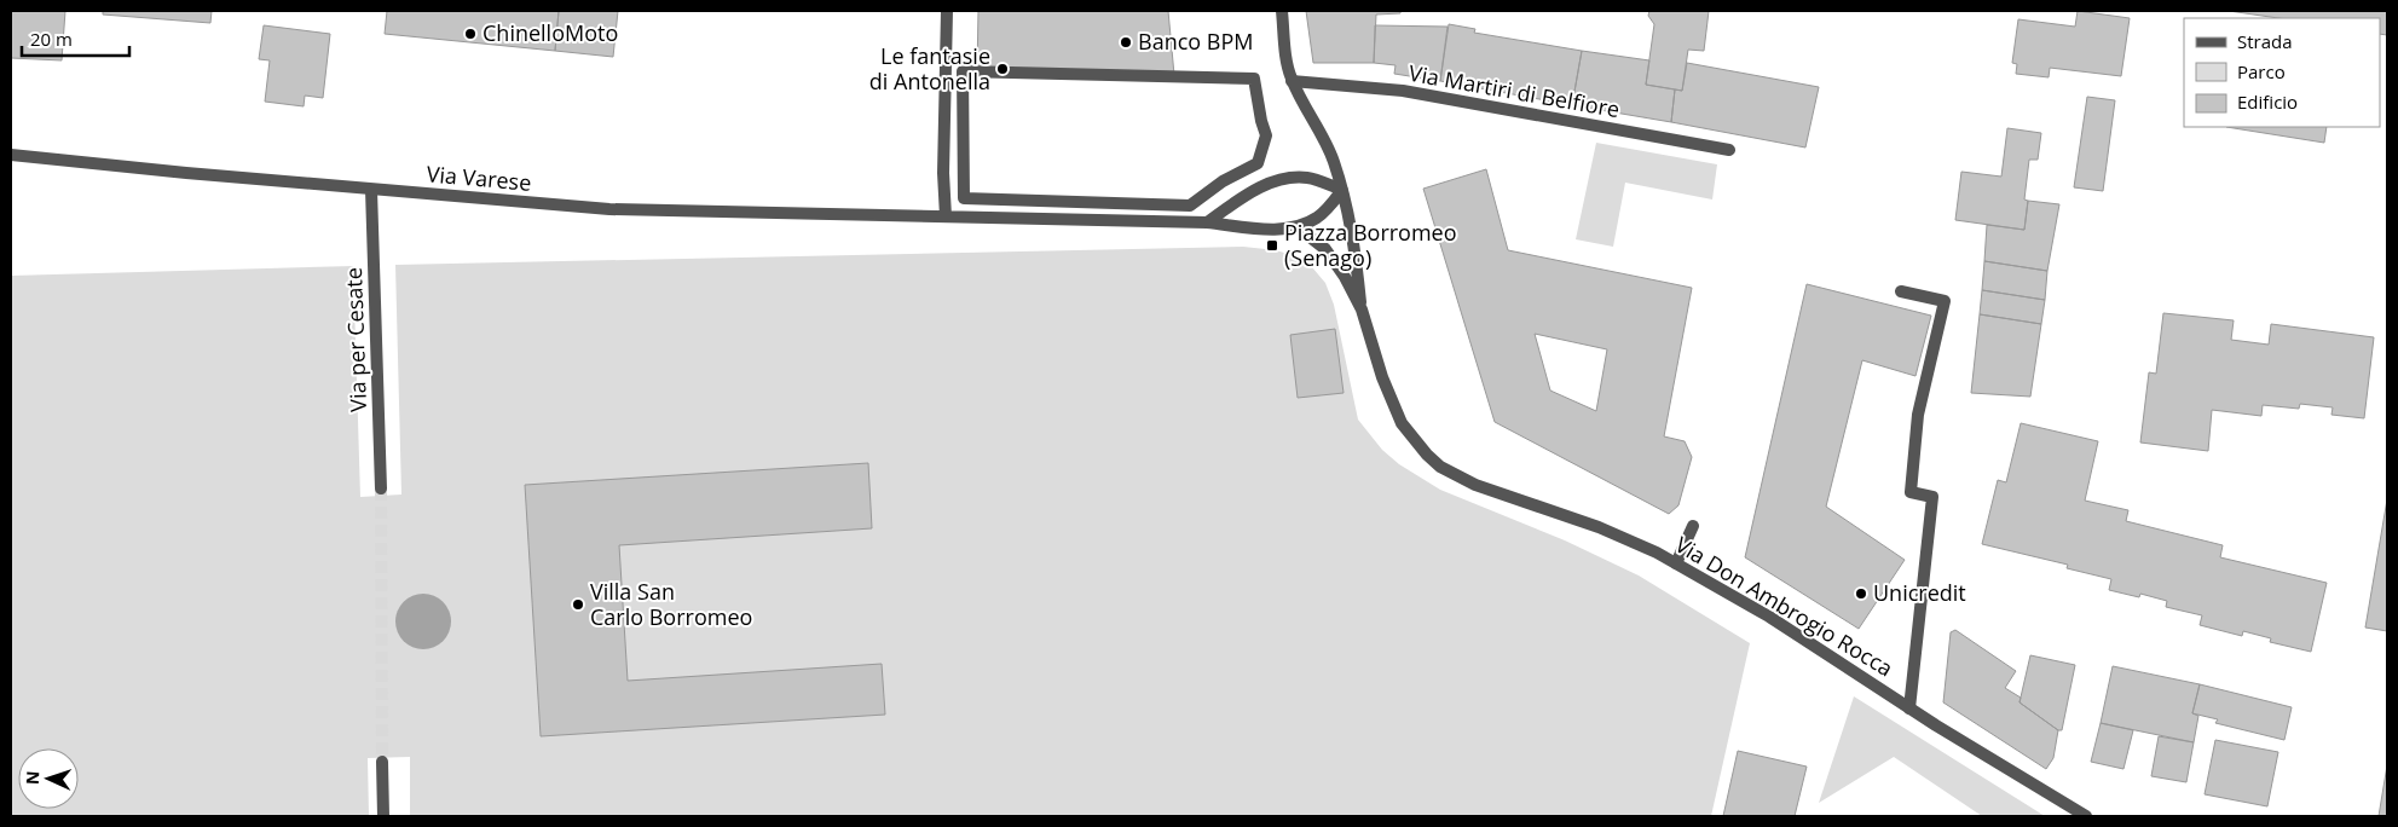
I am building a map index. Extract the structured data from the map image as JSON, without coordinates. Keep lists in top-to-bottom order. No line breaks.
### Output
{"streets":{"street":["Via Martiri di Belfiore","Via Varese","Via per Cesate","Via Don Ambrogio Rocca"]},"crossings":[["Via Varese","Via per Cesate"]],"places":{"other":["ChinelloMoto","Banco BPM","Le fantasie di Antonella","Unicredit","Villa San Carlo Borromeo"],"transit":["Piazza Borromeo (Senago)"]},"legend":["Strada","Parco","Edificio"],"scale_bar":"20 m","north":"left"}
